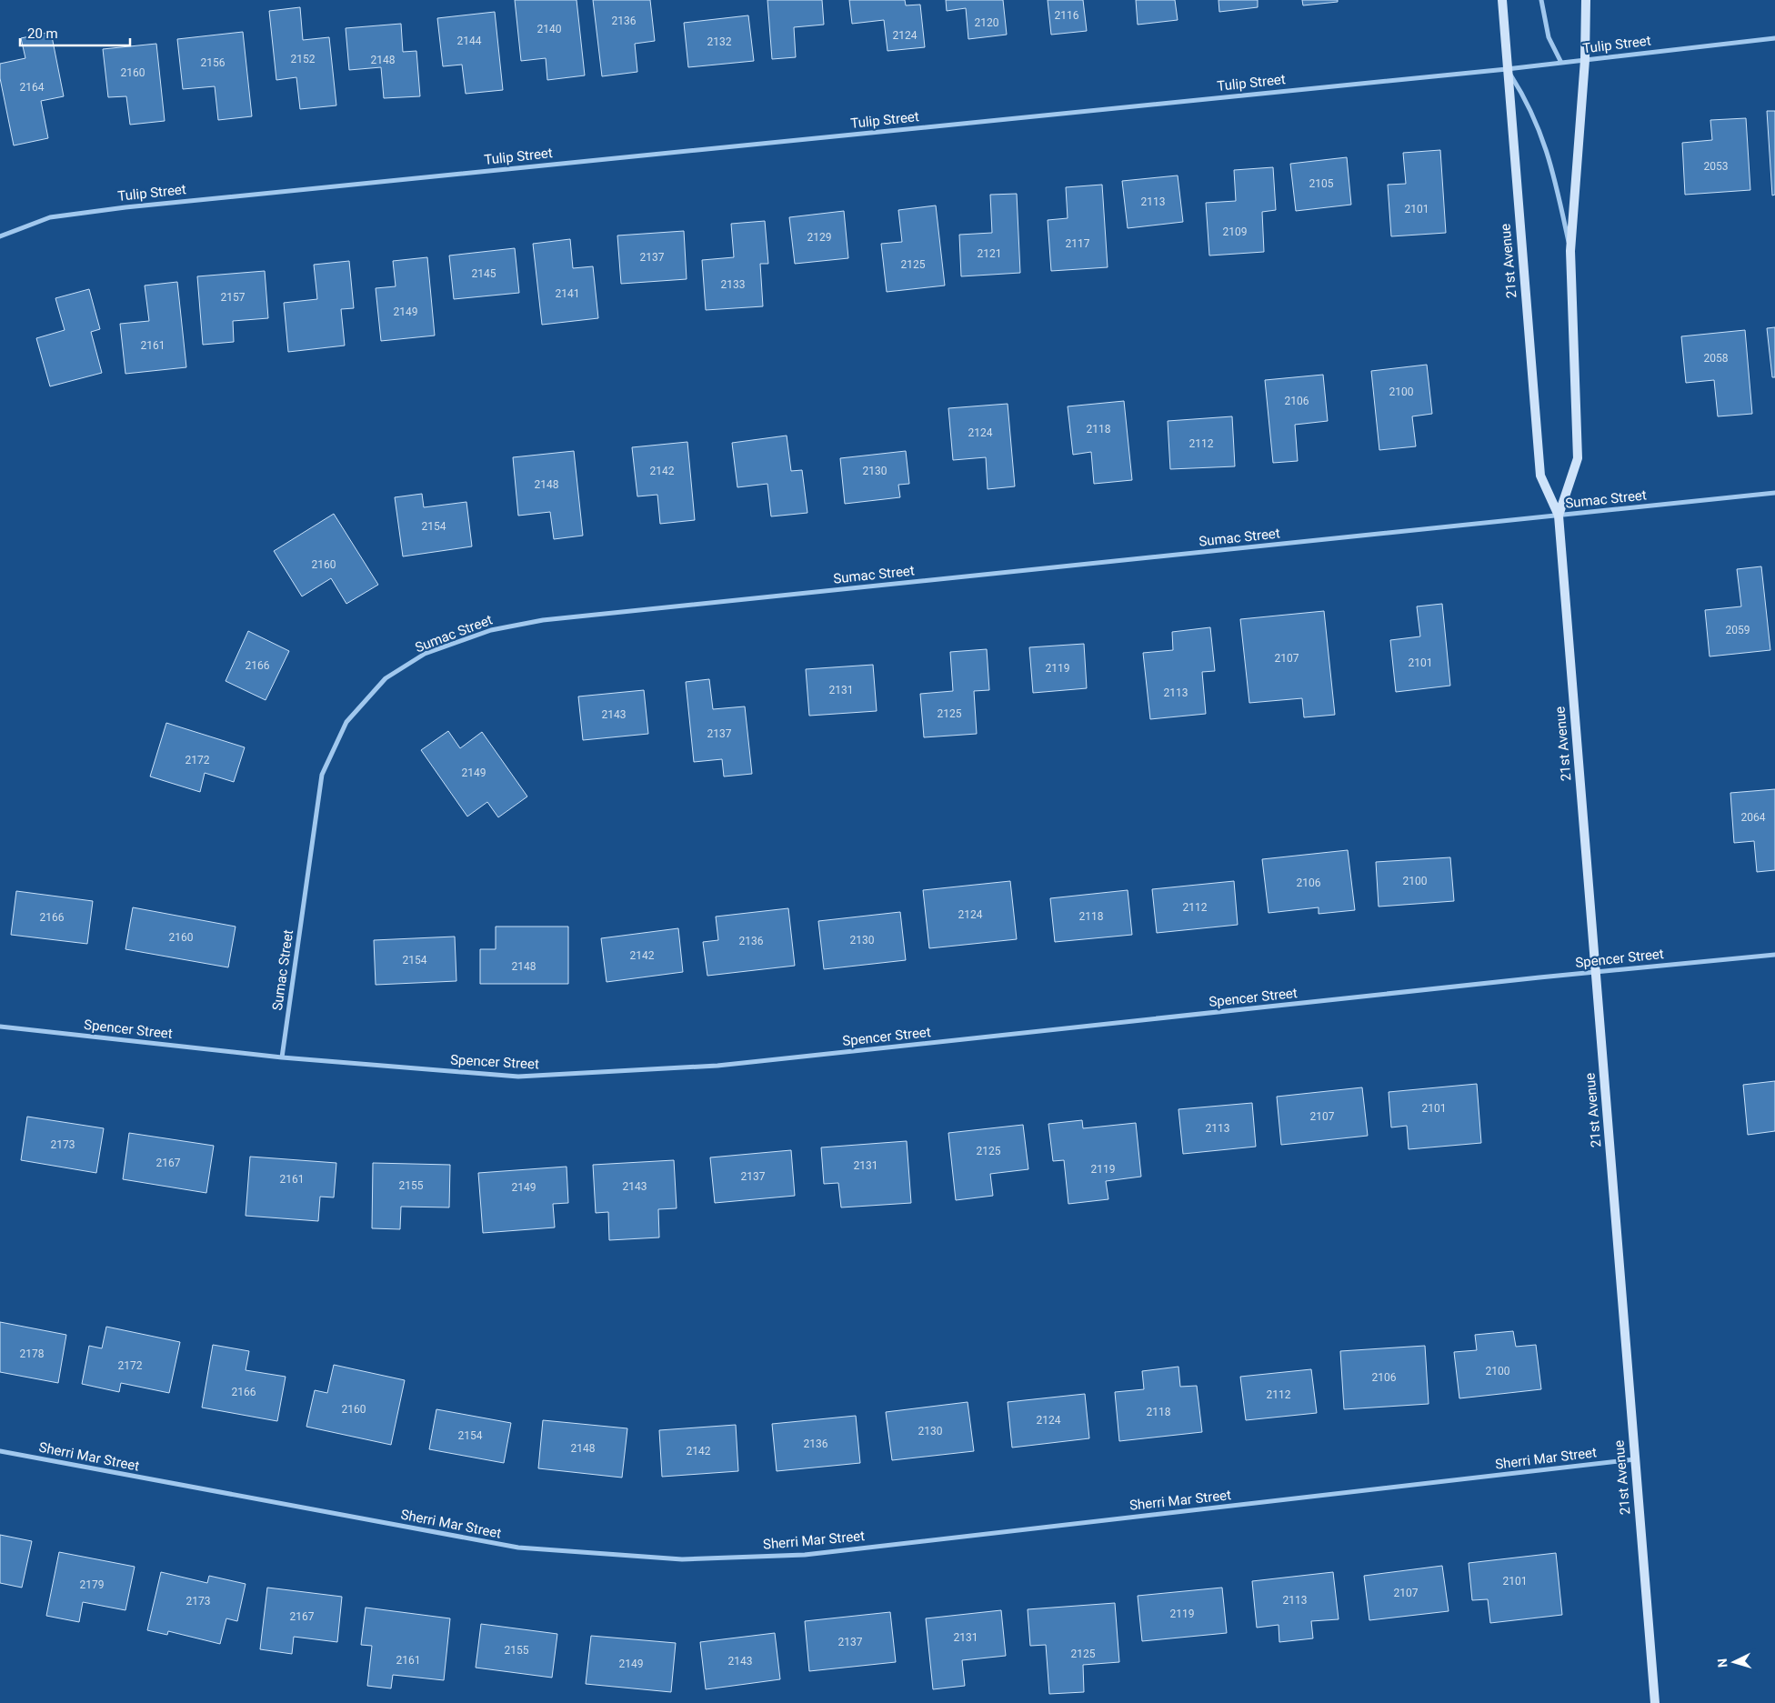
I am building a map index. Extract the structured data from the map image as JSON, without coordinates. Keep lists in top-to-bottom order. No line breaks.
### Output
{"streets":{"street":["Tulip Street","21st Avenue","Sumac Street","Spencer Street","Sherri Mar Street"]},"crossings":[["Tulip Street","21st Avenue"],["21st Avenue","Sumac Street"],["21st Avenue","Spencer Street"],["21st Avenue","Sherri Mar Street"],["Sumac Street","Spencer Street"]],"house_numbers":["2116","2136","2120","2140","2124","2144","2132","2152","2148","2156","2160","2164","2053","2105","2113","2101","2109","2129","2117","2121","2137","2125","2145","2133","2141","2157","2149","2161","2058","2100","2106","2118","2124","2112","2142","2130","2148","2154","2160","2059","2107","2101","2166","2119","2131","2113","2125","2143","2137","2172","2149","2064","2100","2106","2112","2124","2118","2166","2160","2130","2136","2142","2154","2148","2101","2107","2113","2173","2125","2167","2131","2119","2137","2161","2155","2143","2149","2178","2172","2100","2106","2166","2112","2160","2118","2124","2130","2154","2136","2148","2142","2101","2179","2107","2113","2173","2119","2167","2131","2137","2155","2125","2161","2143","2149"],"scale_bar":"20 m","north":"left"}
